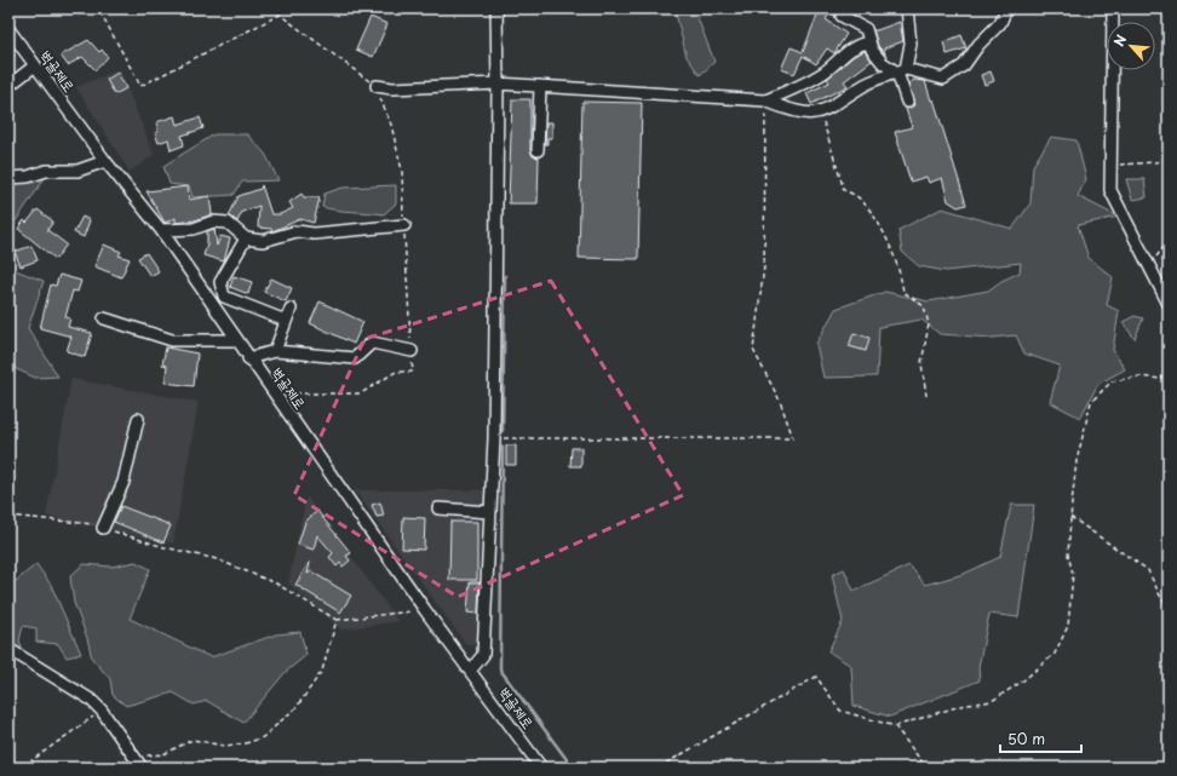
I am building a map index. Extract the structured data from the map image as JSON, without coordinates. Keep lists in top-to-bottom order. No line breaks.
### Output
{"streets":{"street":["벽골제로"]},"scale_bar":"50 m","north":"top left"}
